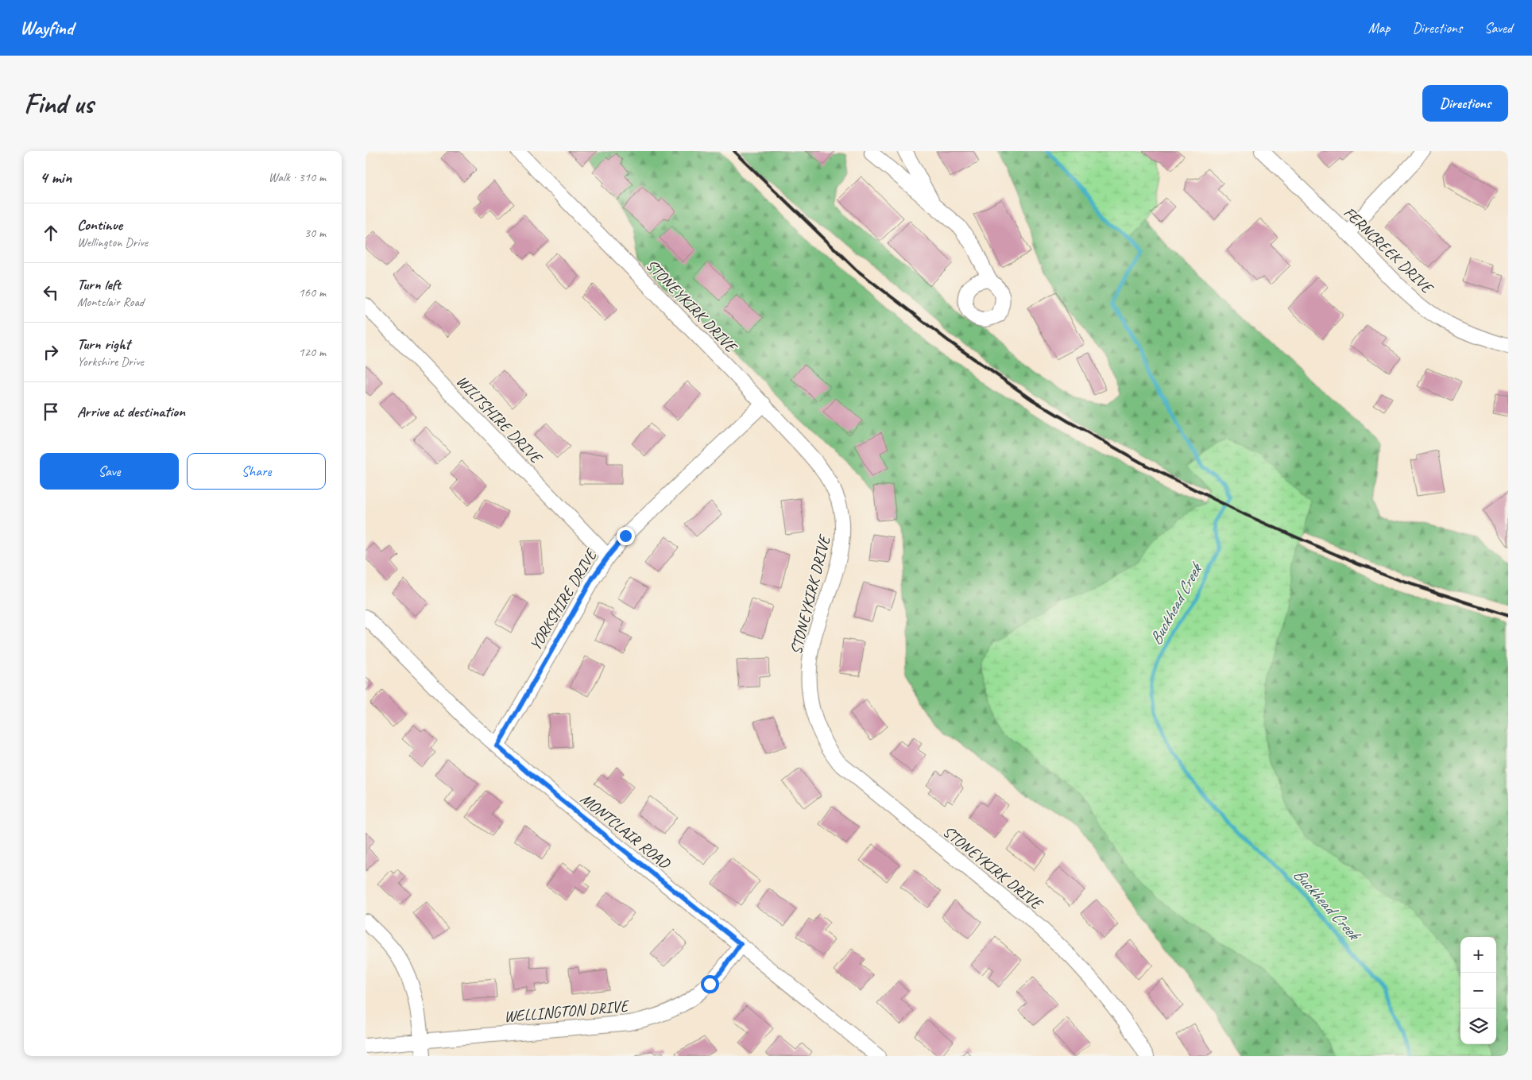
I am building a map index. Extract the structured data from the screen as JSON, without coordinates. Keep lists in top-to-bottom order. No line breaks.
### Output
{"streets":{"street":["FERNCREEK DRIVE","STONEYKIRK DRIVE","WILTSHIRE DRIVE","YORKSHIRE DRIVE","MONTCLAIR ROAD","WELLINGTON DRIVE"]},"crossings":[["STONEYKIRK DRIVE","YORKSHIRE DRIVE"],["WILTSHIRE DRIVE","YORKSHIRE DRIVE"],["YORKSHIRE DRIVE","MONTCLAIR ROAD"],["MONTCLAIR ROAD","WELLINGTON DRIVE"]],"water":["Buckhead Creek"],"page":{"header":"Wayfind","nav":["Map","Directions","Saved"],"buttons":["Directions",["Save","Share"]],"title":"Find us","heading":["4 min","Walk · 310 m"],"list":[["Continue","Wellington Drive","30 m"],["Turn left","Montclair Road","160 m"],["Turn right","Yorkshire Drive","120 m"],"Arrive at destination"],"map_buttons":["+","−"]}}
